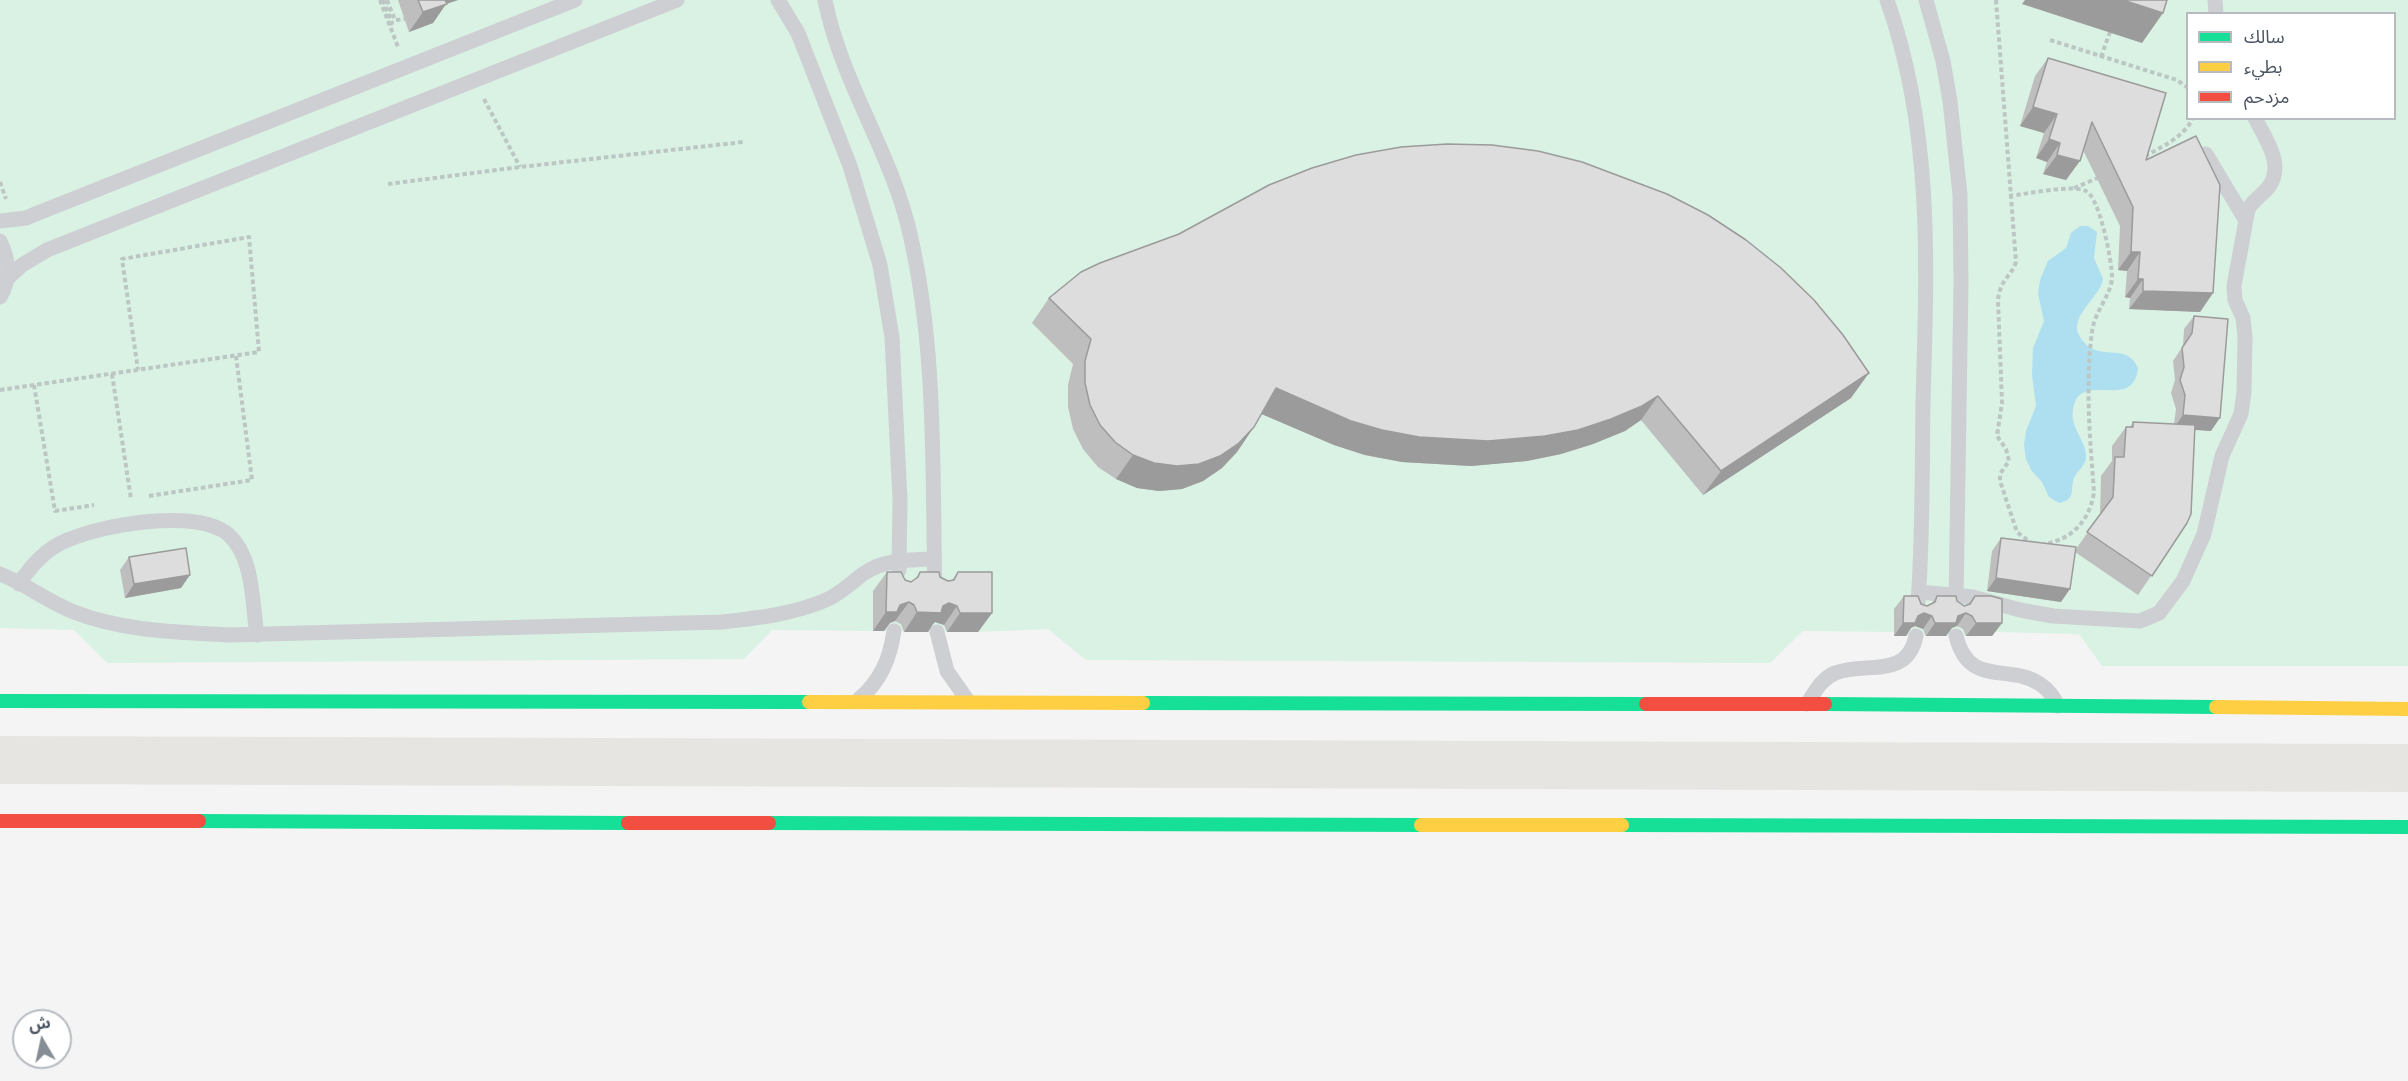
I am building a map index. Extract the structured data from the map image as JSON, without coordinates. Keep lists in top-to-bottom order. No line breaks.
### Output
{"legend":["سالك","بطيء","مزدحم"],"north":"top"}
